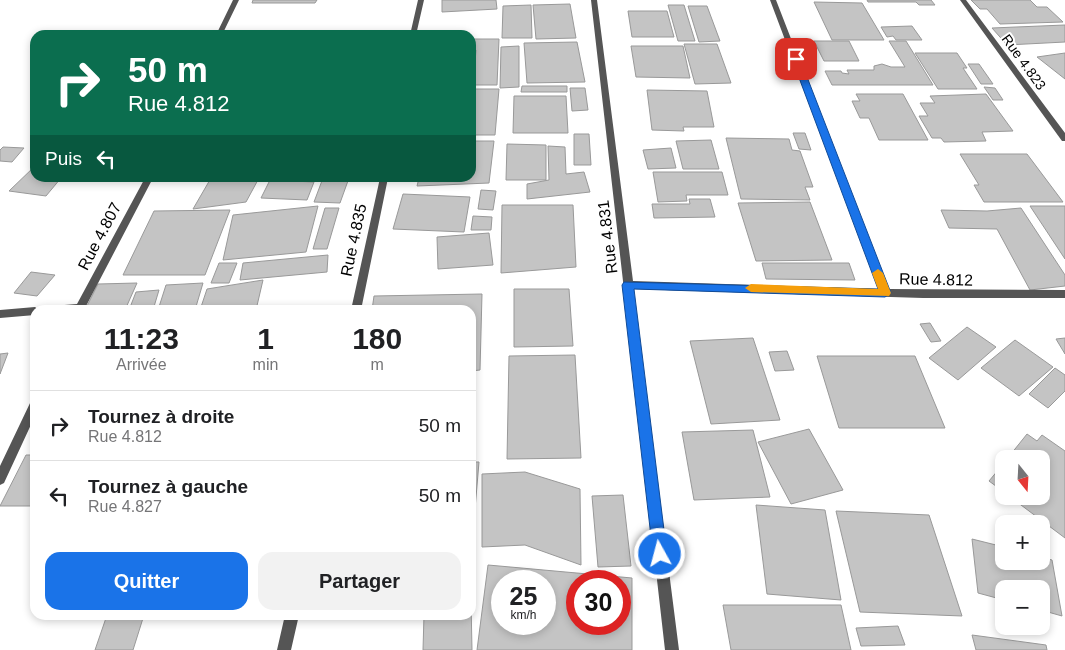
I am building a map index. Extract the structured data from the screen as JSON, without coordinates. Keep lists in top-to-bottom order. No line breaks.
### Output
{"streets":{"street":["Rue 4.823","Rue 4.807","Rue 4.831","Rue 4.835","Rue 4.812"]},"crossings":[["Rue 4.831","Rue 4.812"]],"north":"bottom","page":{"turn":["50 m","Rue 4.812"],"then":"Puis","eta":["11:23","Arrivée","1","min","180","m"],"list":[{"name":"Tournez à droite","note":"Rue 4.812","value":"50 m"},{"name":"Tournez à gauche","note":"Rue 4.827","value":"50 m"}],"map_buttons":["+","−"],"buttons":["Quitter","Partager"],"speed":"25 km/h","limit":"30"}}
